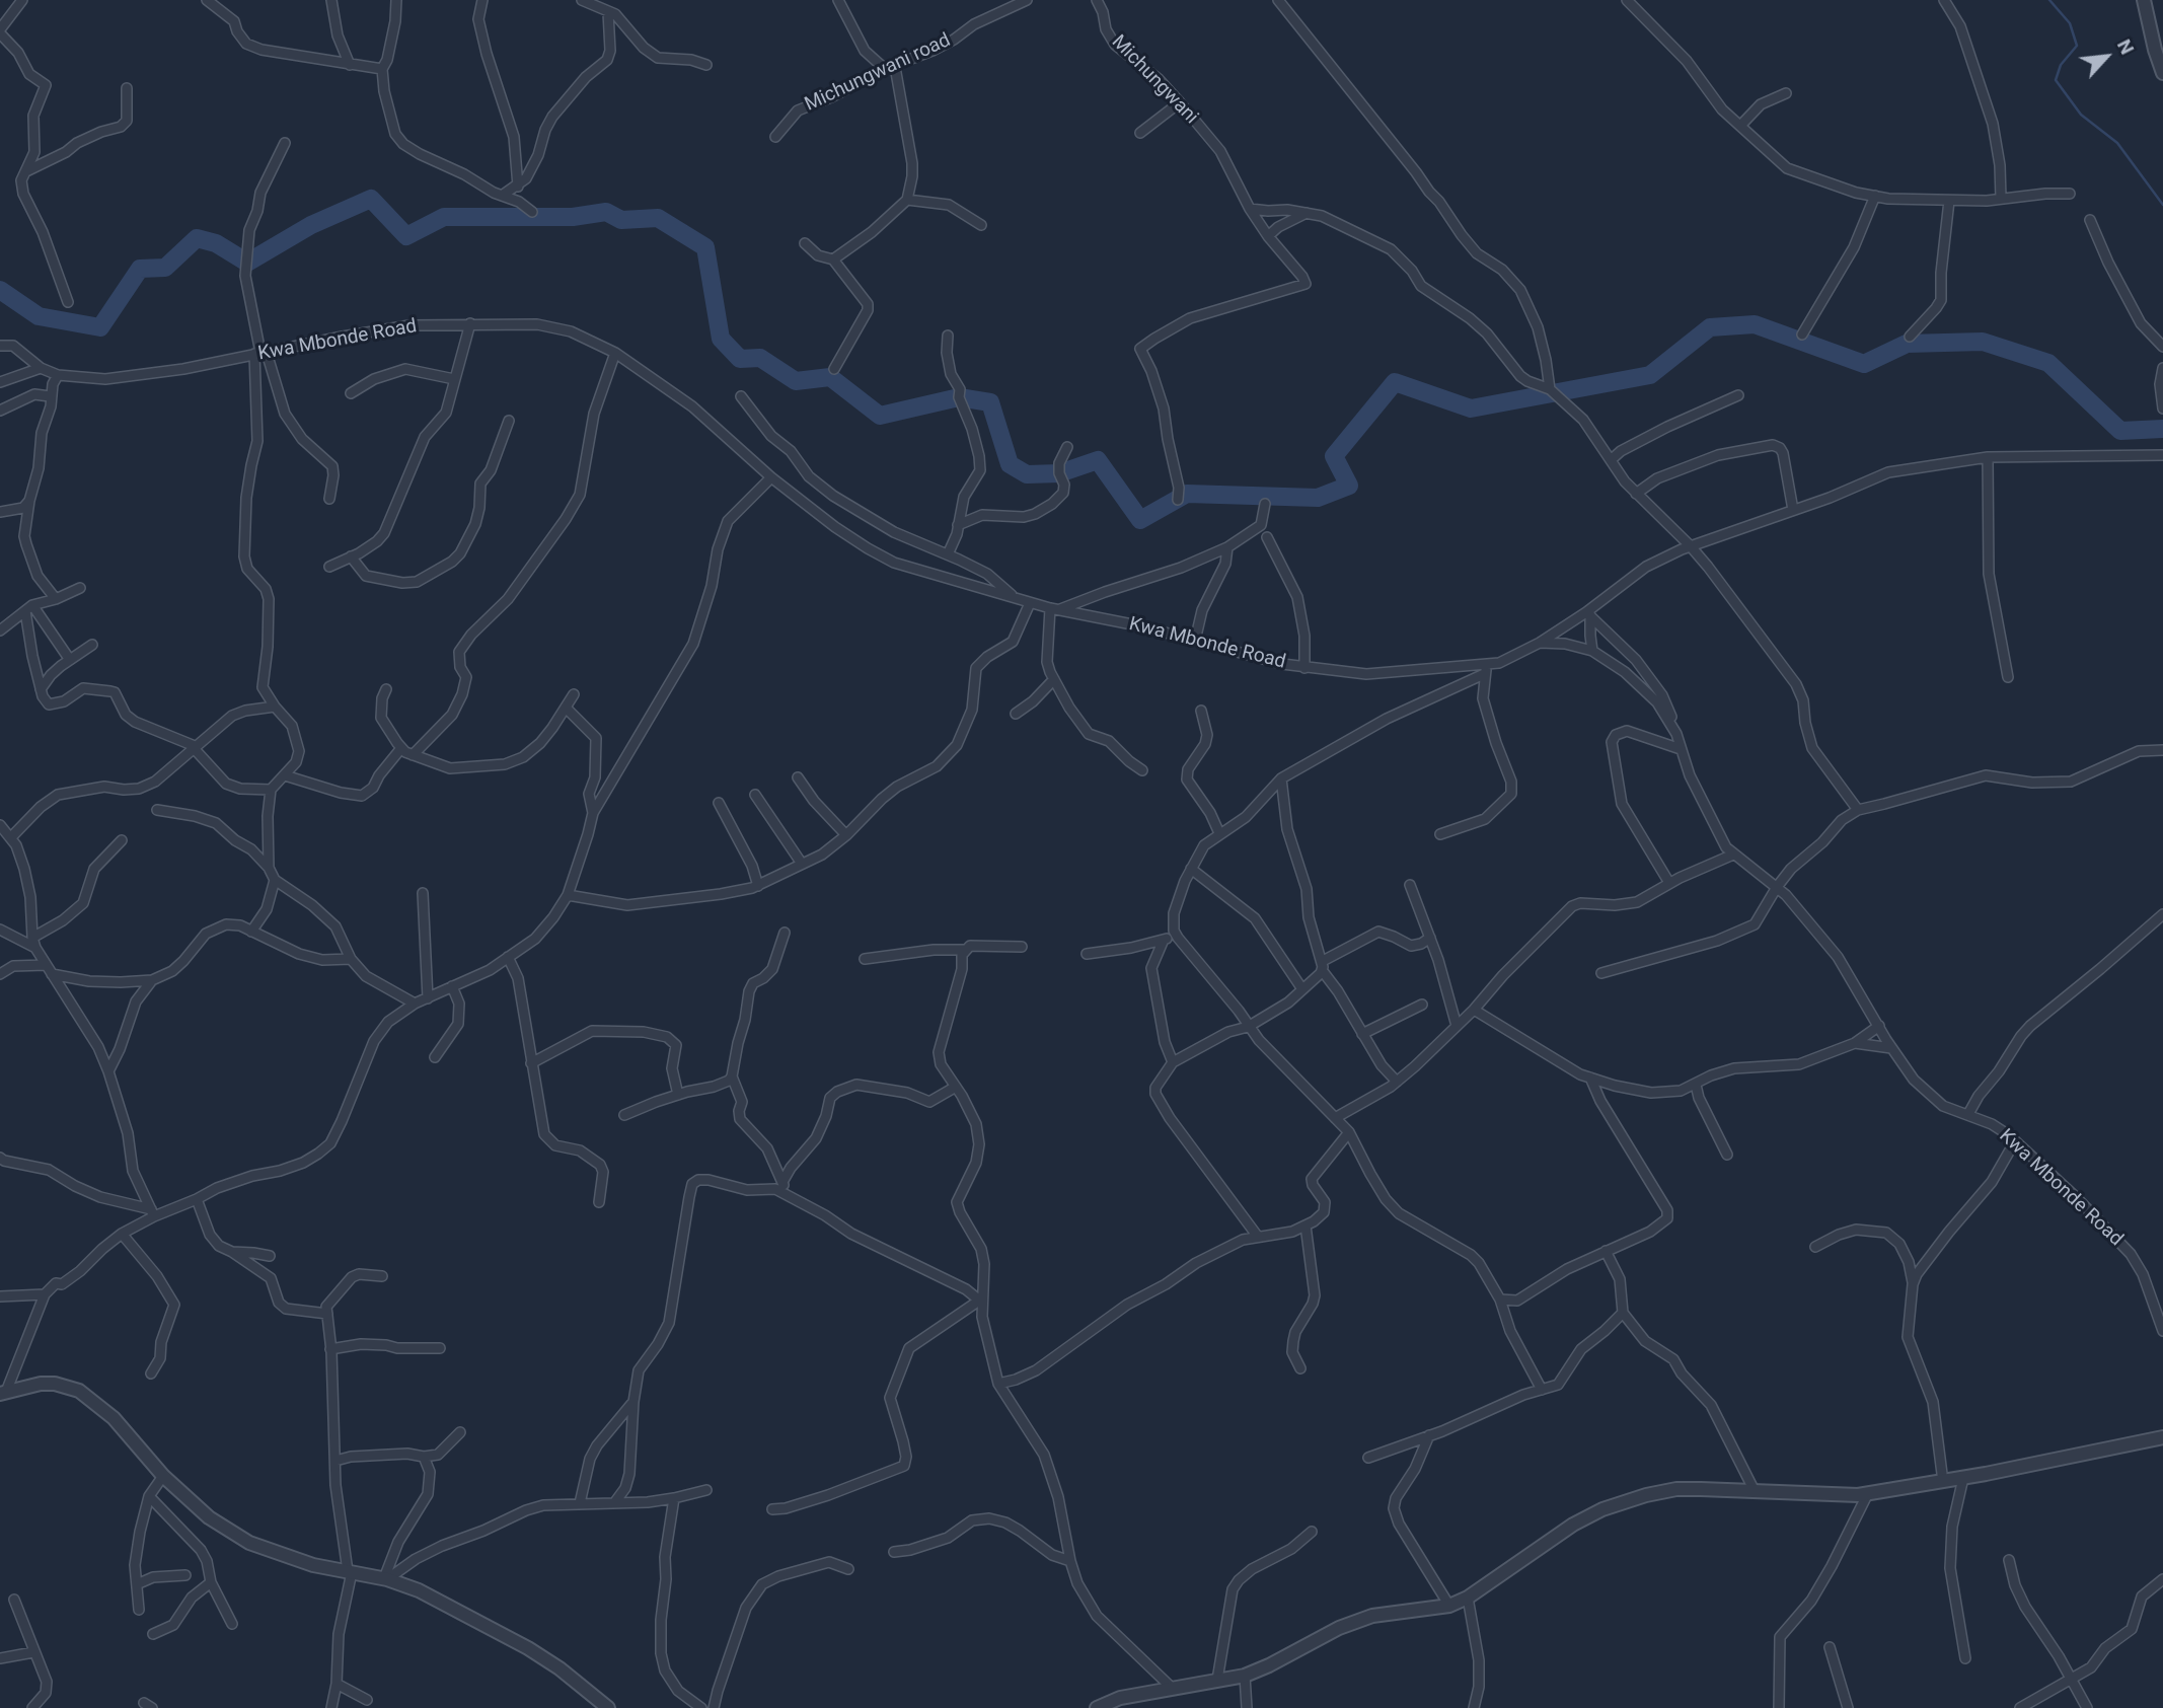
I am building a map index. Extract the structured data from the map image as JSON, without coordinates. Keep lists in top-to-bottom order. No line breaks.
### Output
{"streets":{"street":["Michungwani road","Michungwani","Kwa Mbonde Road"]},"north":"top right"}
